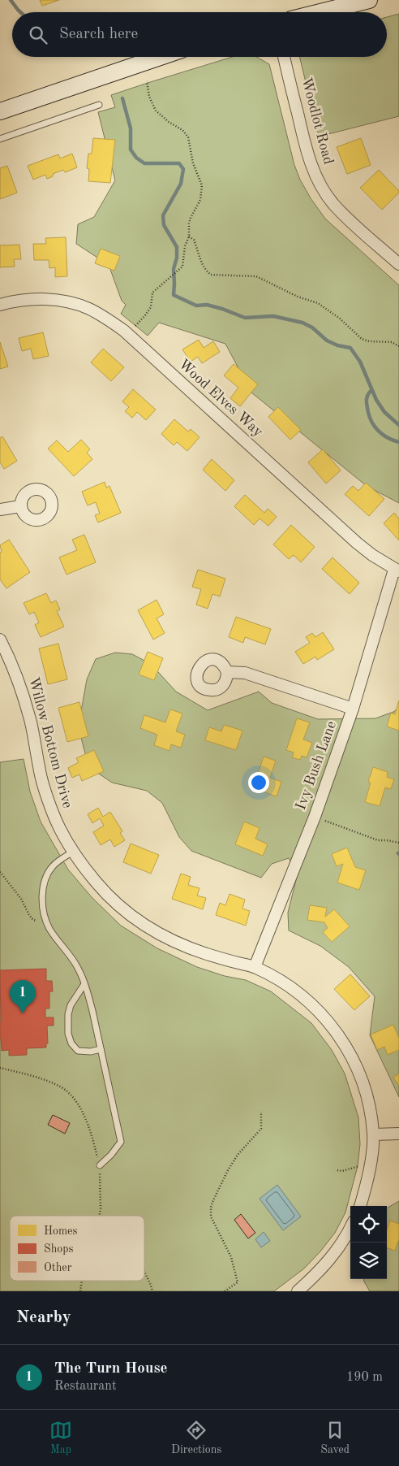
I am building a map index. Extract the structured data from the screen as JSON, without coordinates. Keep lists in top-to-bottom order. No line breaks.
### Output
{"streets":{"street":["Woodlot Road","Wood Elves Way","Willow Bottom Drive","Ivy Bush Lane"]},"crossings":[["Wood Elves Way","Ivy Bush Lane"],["Willow Bottom Drive","Ivy Bush Lane"]],"legend":["Homes","Shops","Other"],"page":{"search":"Search here","pins":"1","heading":"Nearby","list":[{"mark":"1","name":"The Turn House","note":"Restaurant","value":"190 m"}],"nav":["Map","Directions","Saved"]}}
